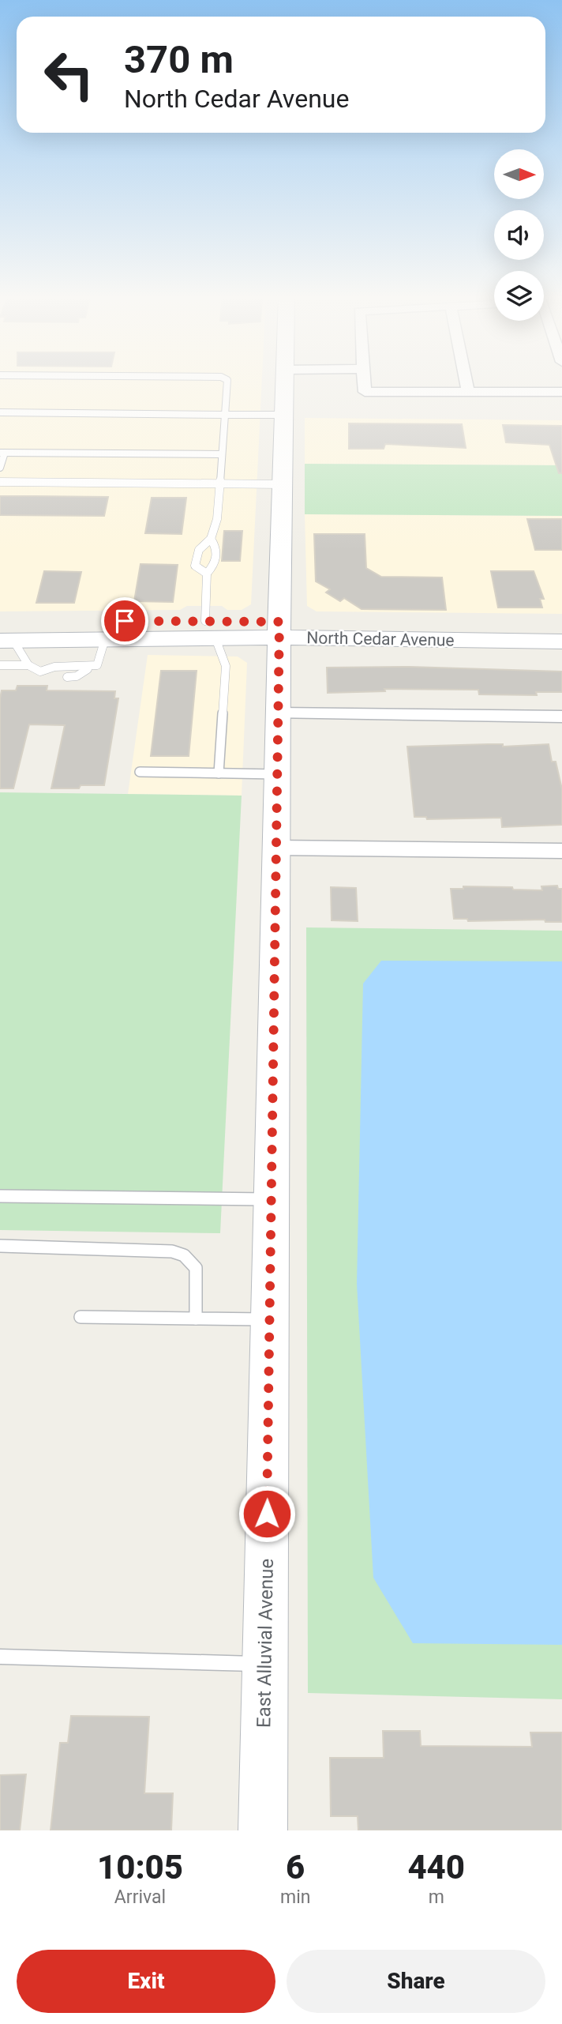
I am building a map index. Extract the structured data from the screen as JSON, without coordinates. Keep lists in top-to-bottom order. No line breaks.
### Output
{"streets":{"main road":["North Cedar Avenue","East Alluvial Avenue"]},"crossings":[["North Cedar Avenue","East Alluvial Avenue"]],"north":"right","page":{"turn":["370 m","North Cedar Avenue"],"eta":["10:05","Arrival","6","min","440","m"],"buttons":["Exit","Share"]}}
